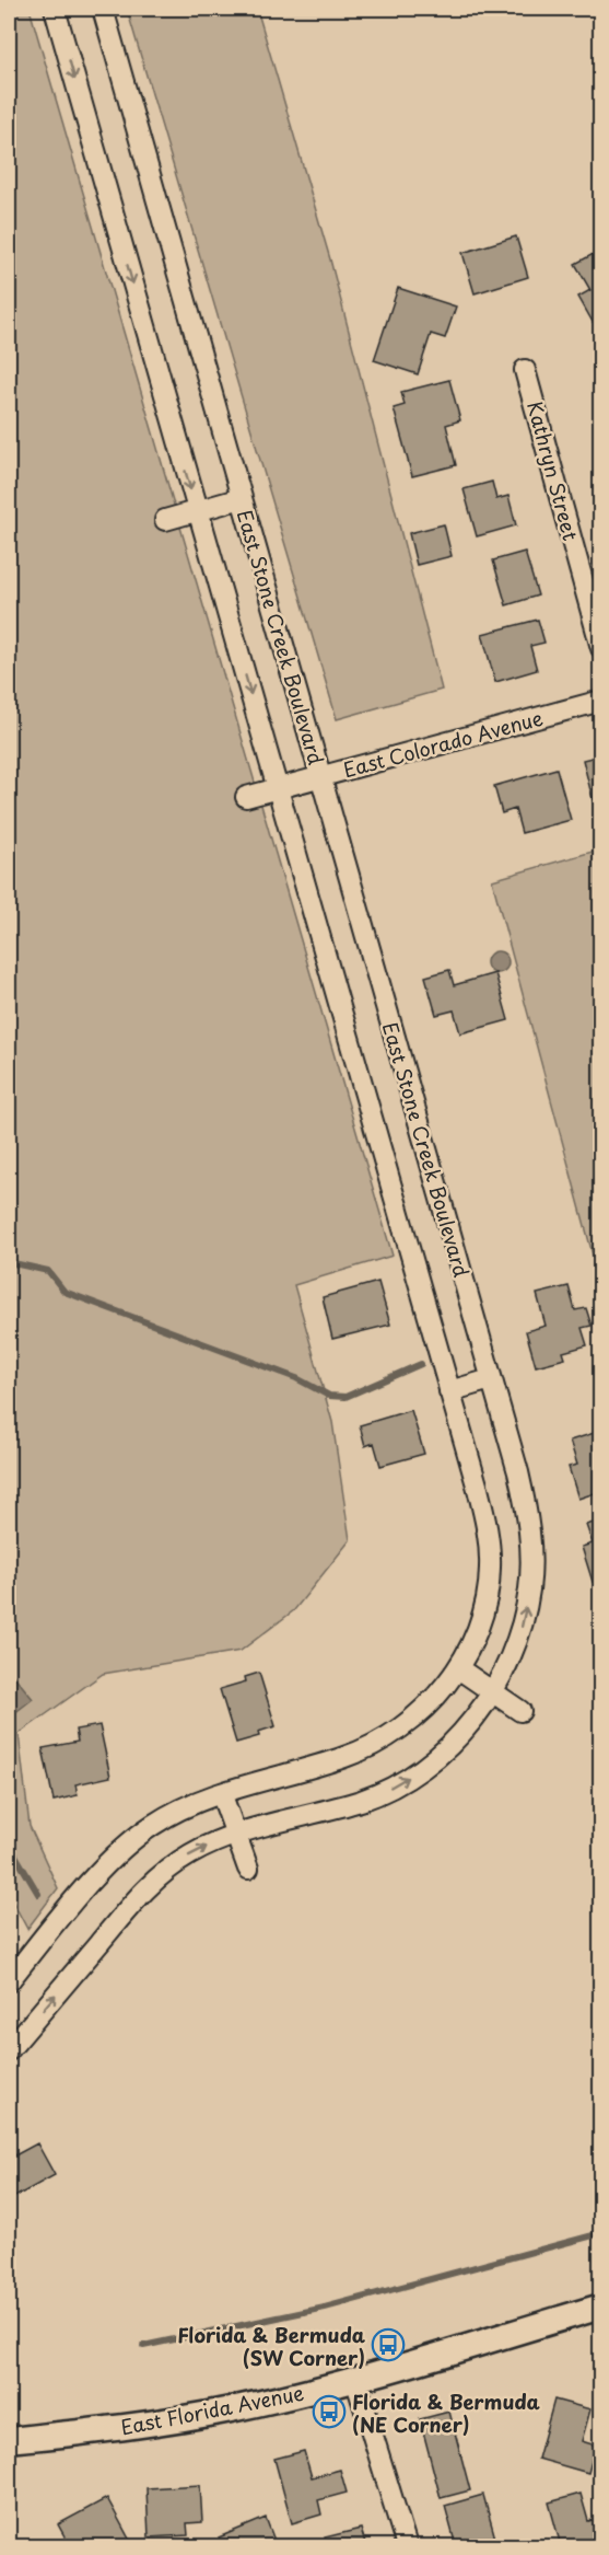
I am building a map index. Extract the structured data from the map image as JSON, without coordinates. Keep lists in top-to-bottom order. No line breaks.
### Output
{"streets":{"street":["Kathryn Street","East Stone Creek Boulevard","East Colorado Avenue","East Florida Avenue"]},"crossings":[["East Stone Creek Boulevard","East Colorado Avenue"]],"places":{"bus stop":["Florida & Bermuda (SW Corner)","Florida & Bermuda (NE Corner)"]}}
